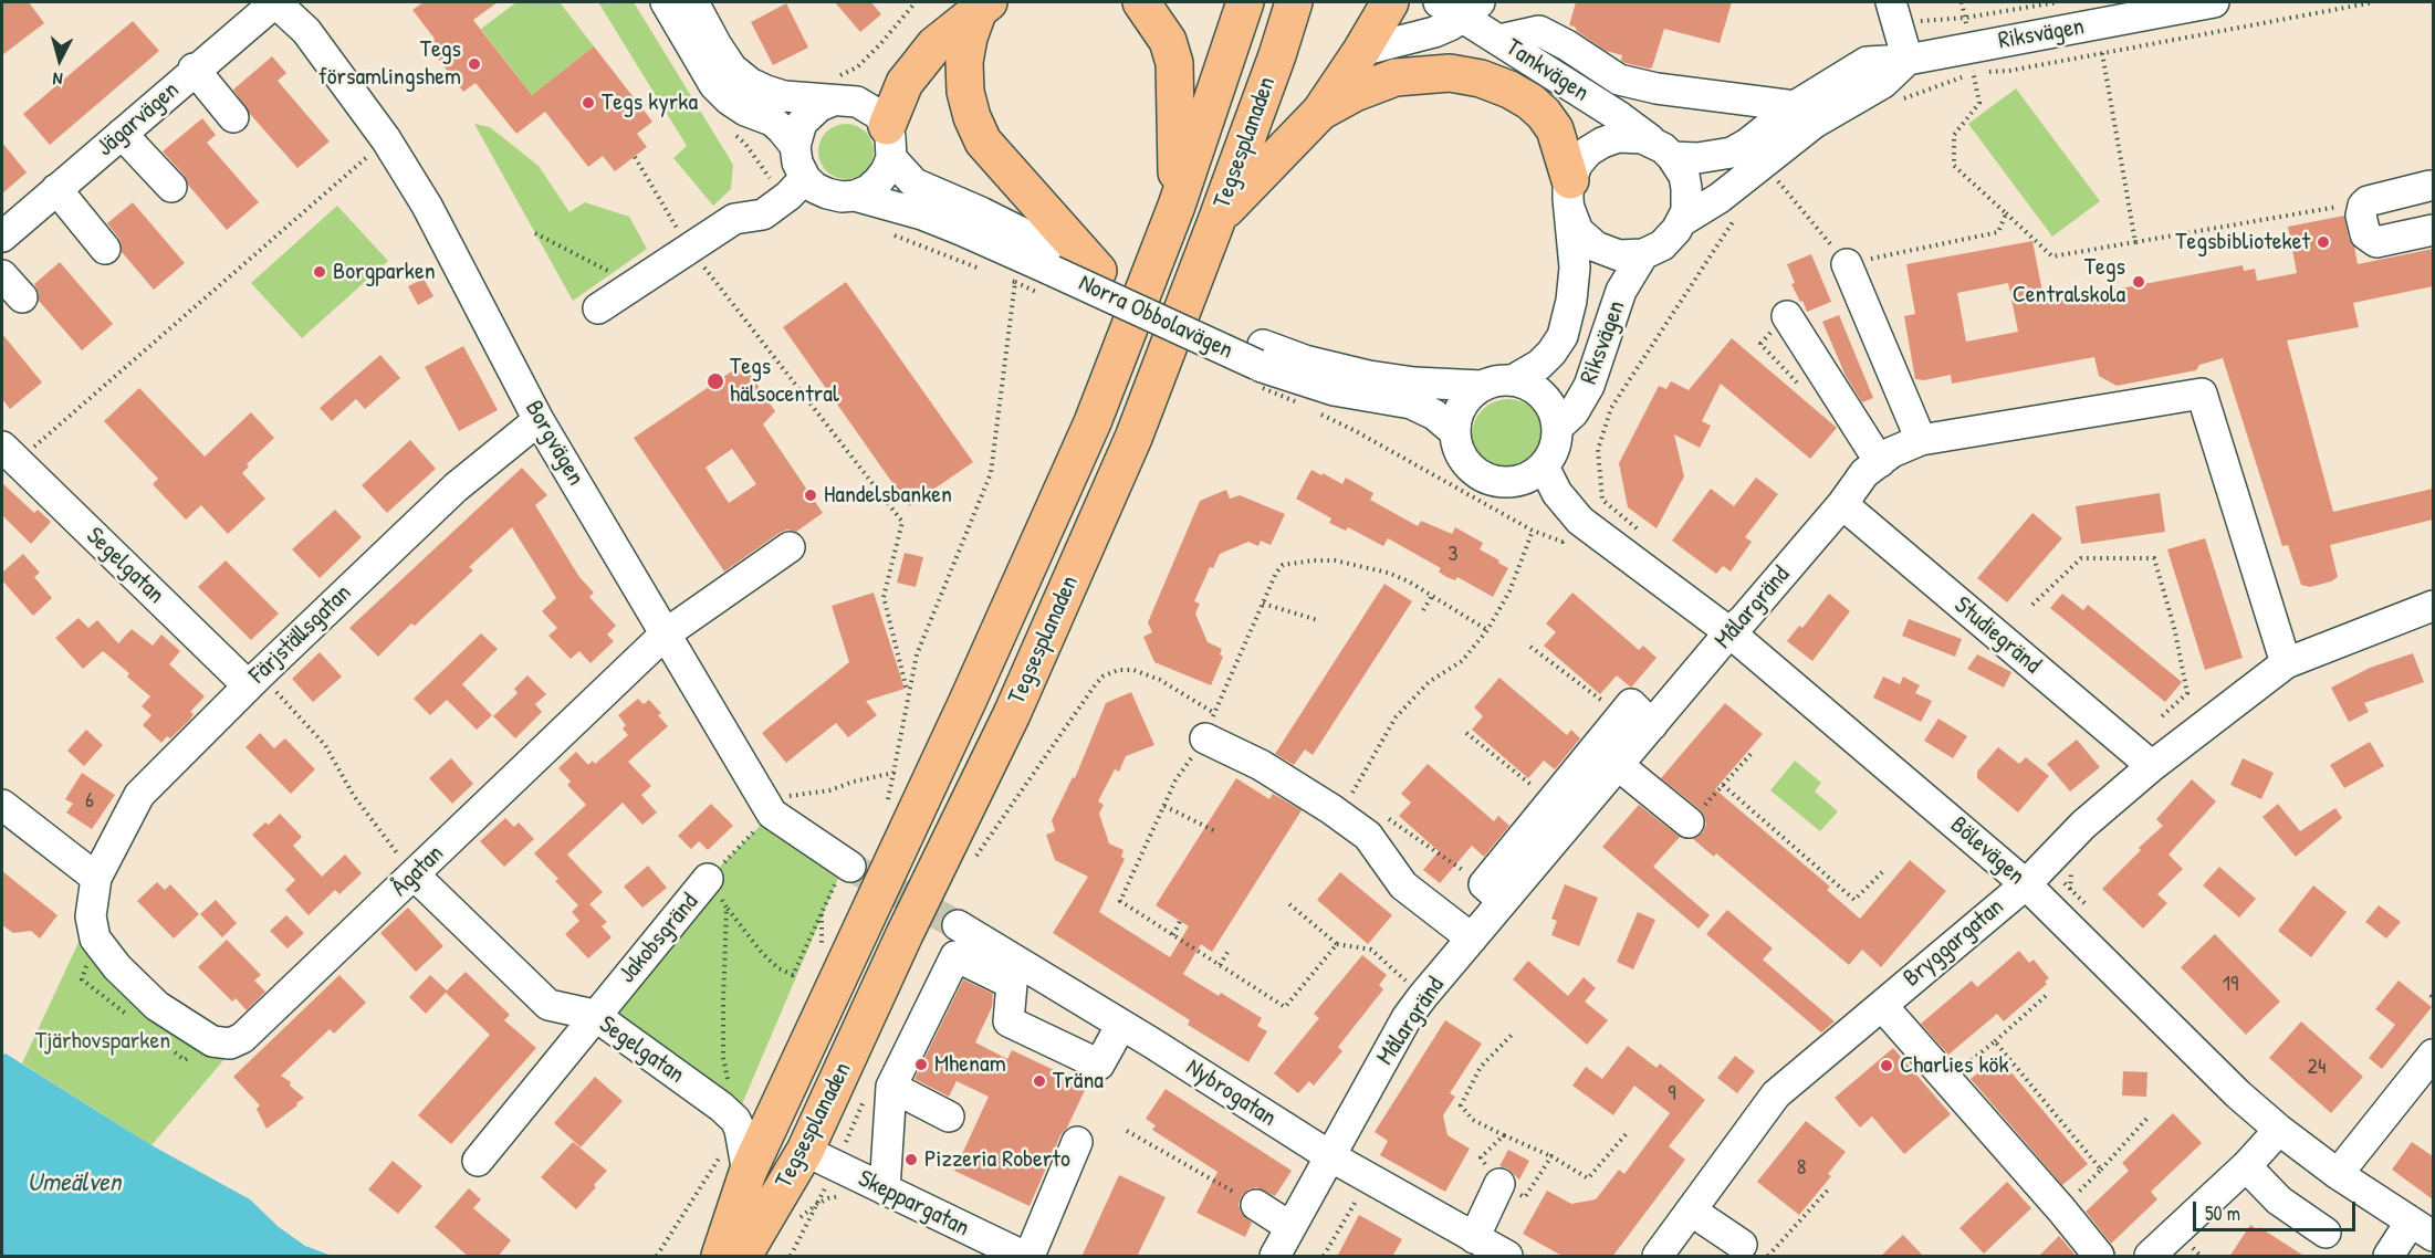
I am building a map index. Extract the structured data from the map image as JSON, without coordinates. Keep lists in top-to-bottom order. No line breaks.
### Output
{"streets":{"main road":["Tegsesplanaden"],"street":["Riksvägen","Tankvägen","Jägarvägen","Norra Obbolavägen","Borgvägen","Segelgatan","Målargränd","Färjställsgatan","Studiegränd","Bölevägen","Ågatan","Jakobsgränd","Bryggargatan","Nybrogatan","Skeppargatan"]},"crossings":[["Riksvägen","Tankvägen"],["Riksvägen","Norra Obbolavägen"],["Riksvägen","Bölevägen"],["Jägarvägen","Borgvägen"],["Tegsesplanaden","Skeppargatan"],["Norra Obbolavägen","Bölevägen"],["Borgvägen","Färjställsgatan"],["Borgvägen","Ågatan"],["Borgvägen","Jakobsgränd"],["Segelgatan","Färjställsgatan"],["Segelgatan","Ågatan"],["Segelgatan","Jakobsgränd"],["Målargränd","Studiegränd"],["Målargränd","Bölevägen"],["Målargränd","Bryggargatan"],["Målargränd","Nybrogatan"],["Färjställsgatan","Ågatan"],["Studiegränd","Bryggargatan"],["Bölevägen","Bryggargatan"]],"water":["Umeälven"],"parks":["Tjärhovsparken"],"places":["Tegs församlingshem","Tegs kyrka","Tegsbiblioteket","Borgparken","Tegs Centralskola","Tegs hälsocentral","Handelsbanken","Mhenam","Charlies kök","Träna","Pizzeria Roberto"],"house_numbers":["3","6","19","24","9","8"],"scale_bar":"50 m","north":"bottom"}
